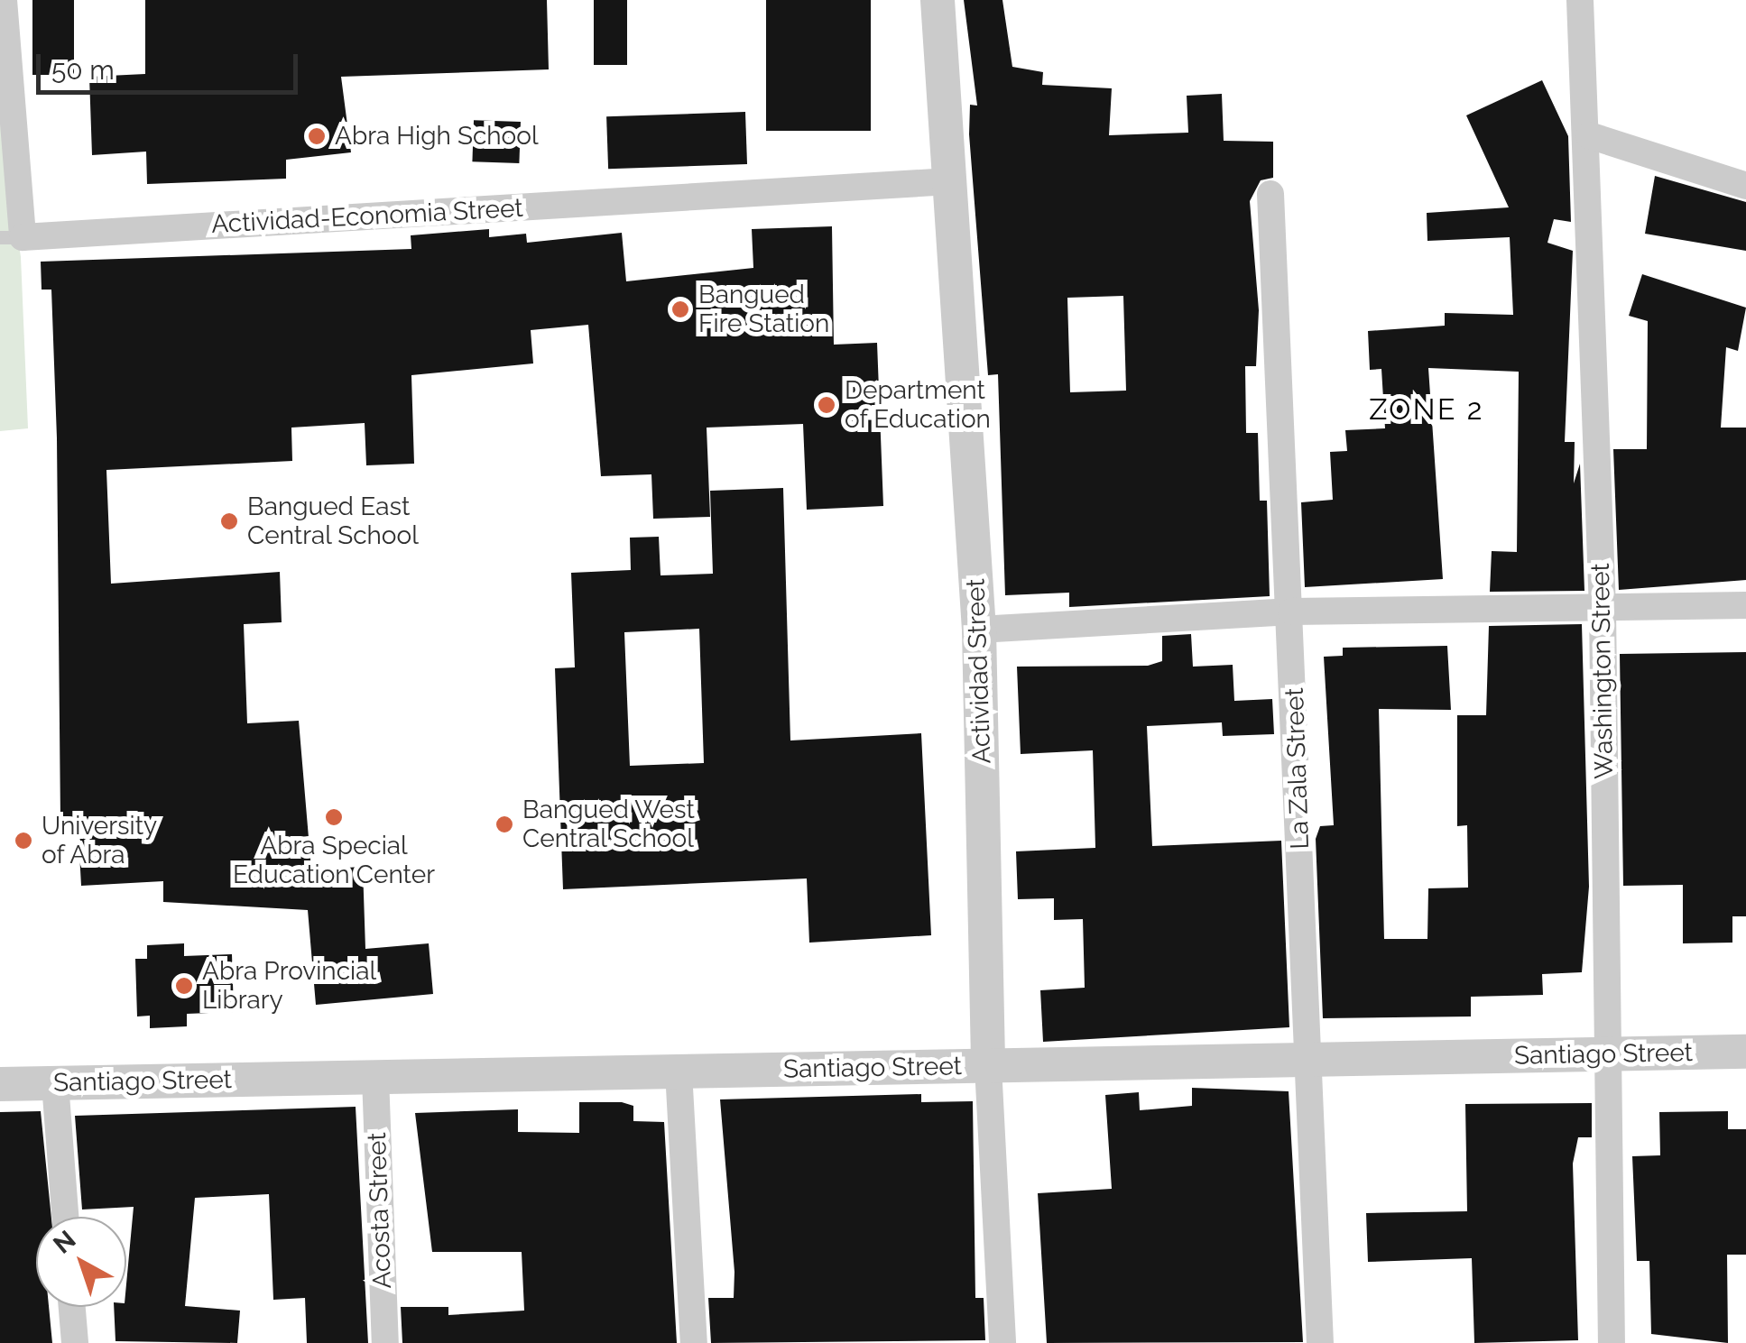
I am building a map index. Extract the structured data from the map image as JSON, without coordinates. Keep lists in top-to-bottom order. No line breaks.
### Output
{"streets":{"street":["Actividad-Economia Street","Actividad Street","Washington Street","La Zala Street","Santiago Street","Acosta Street"]},"crossings":[["Actividad-Economia Street","Actividad Street"],["Actividad Street","Santiago Street"],["Washington Street","Santiago Street"],["La Zala Street","Santiago Street"],["Santiago Street","Acosta Street"]],"districts":["ZONE 2"],"places":["Abra High School","Bangued Fire Station","Department of Education","Bangued East Central School","Abra Special Education Center","Bangued West Central School","University of Abra","Abra Provincial Library"],"scale_bar":"50 m","north":"top left"}
